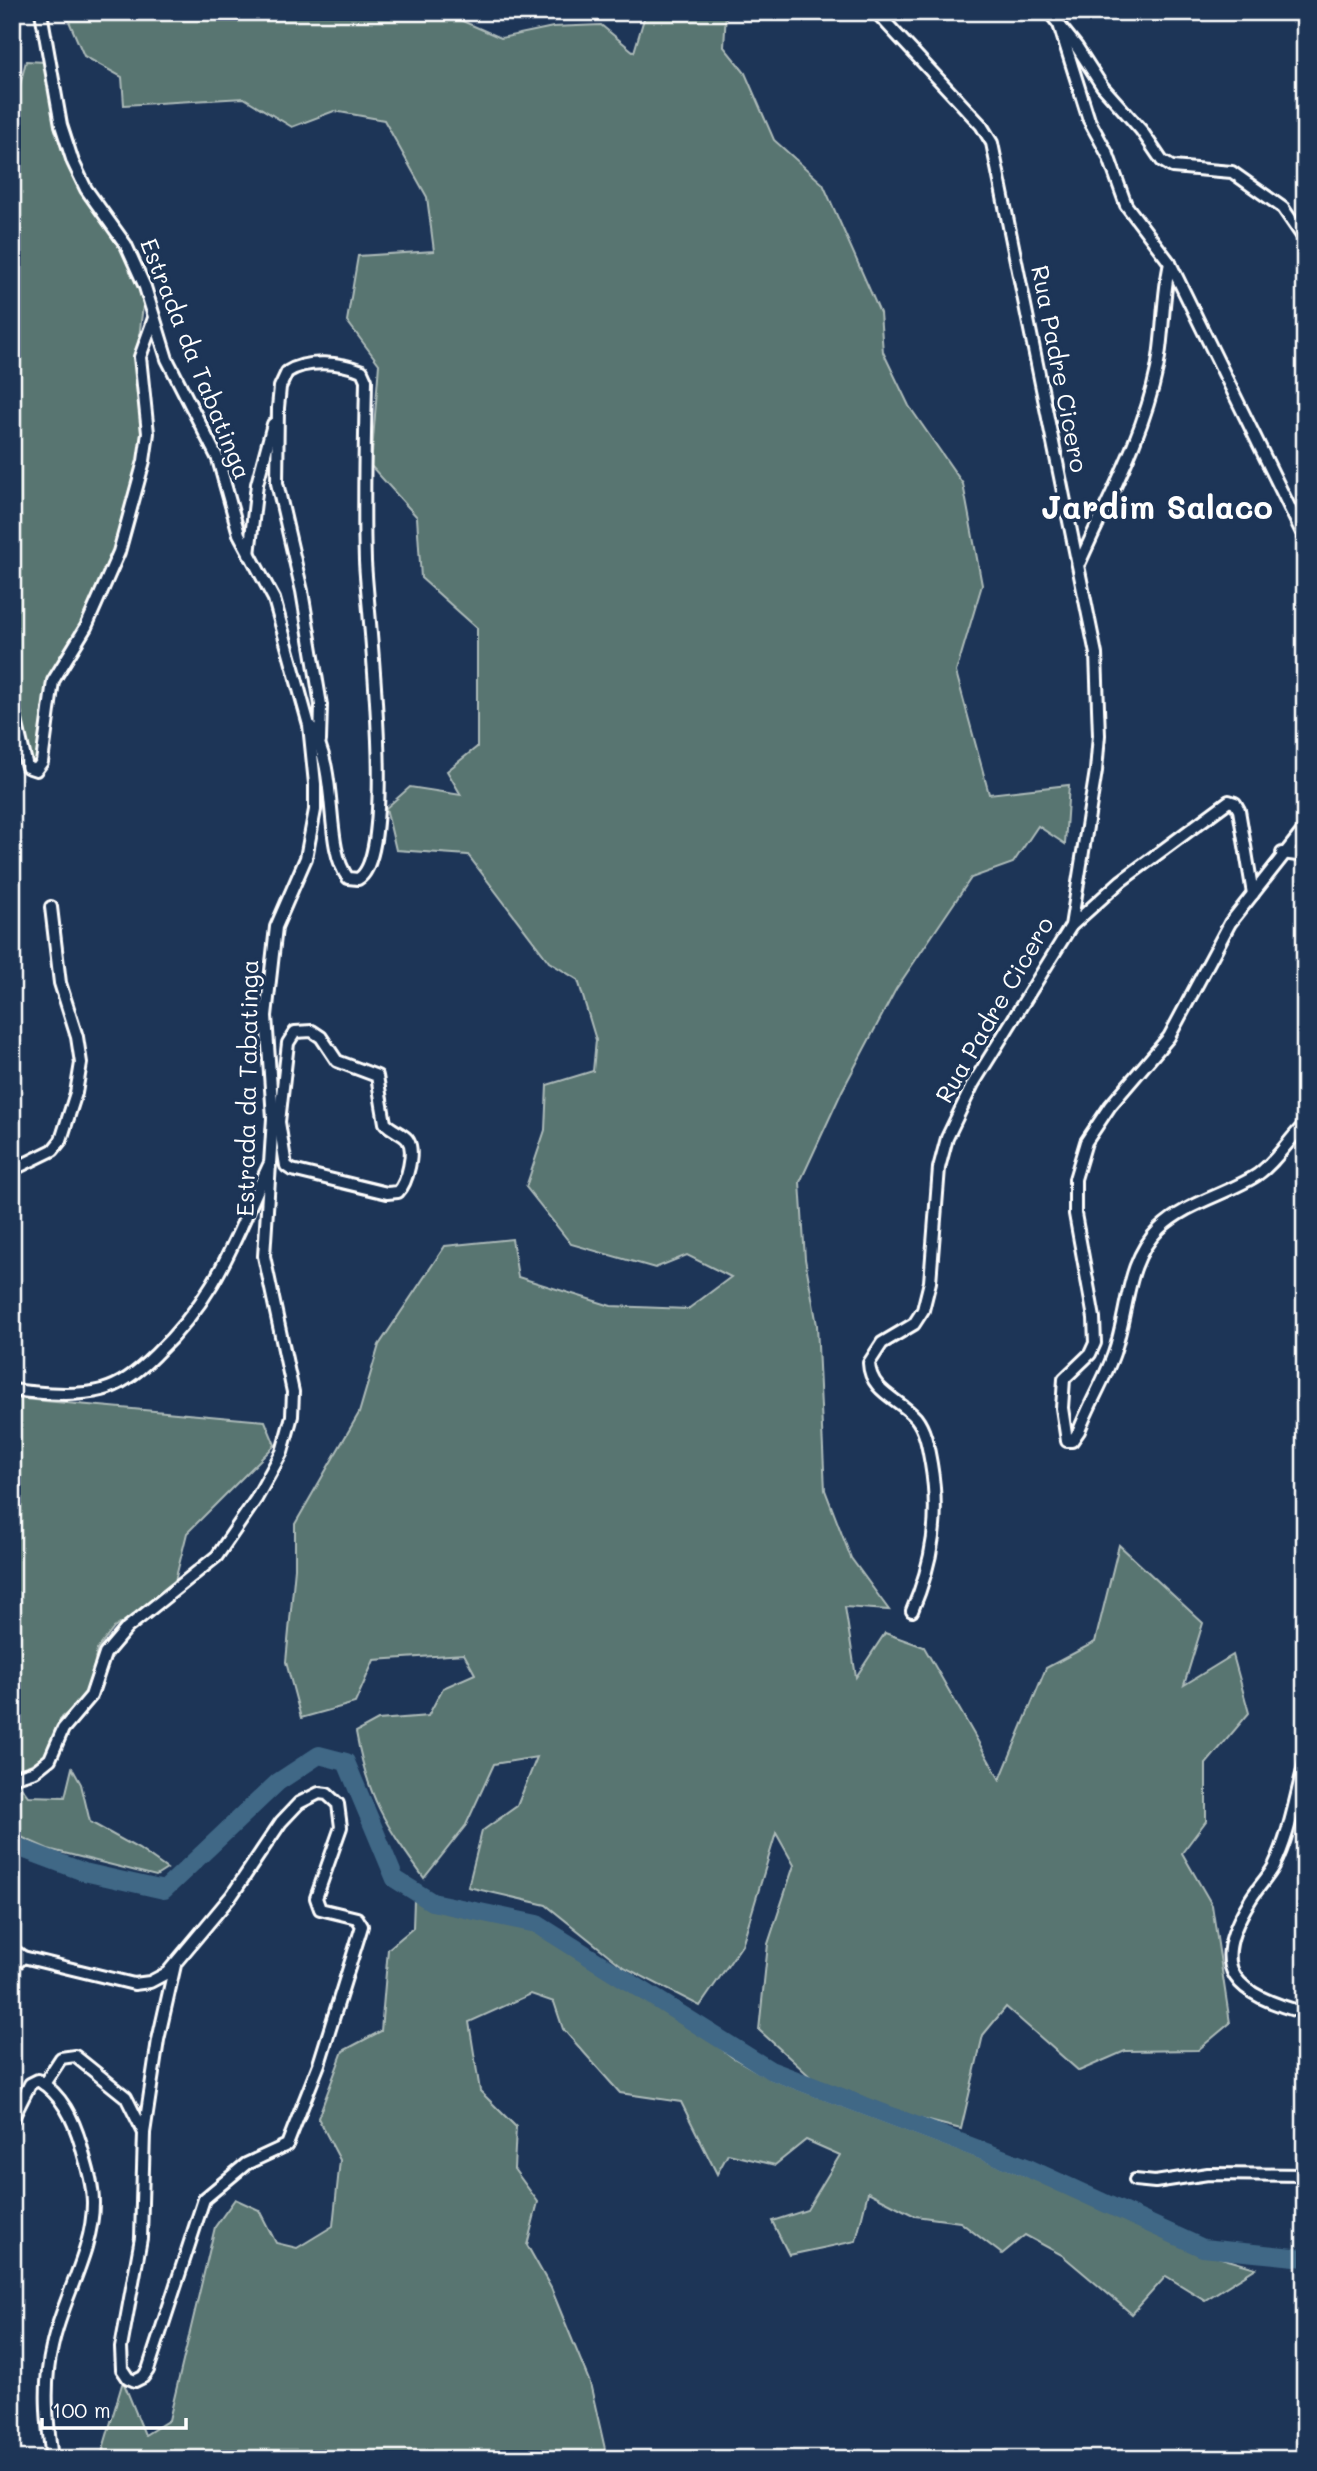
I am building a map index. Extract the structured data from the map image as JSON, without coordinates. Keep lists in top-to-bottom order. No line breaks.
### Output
{"streets":{"street":["Estrada da Tabatinga","Rua Padre Cicero"]},"districts":["Jardim Salaco"],"scale_bar":"100 m"}
